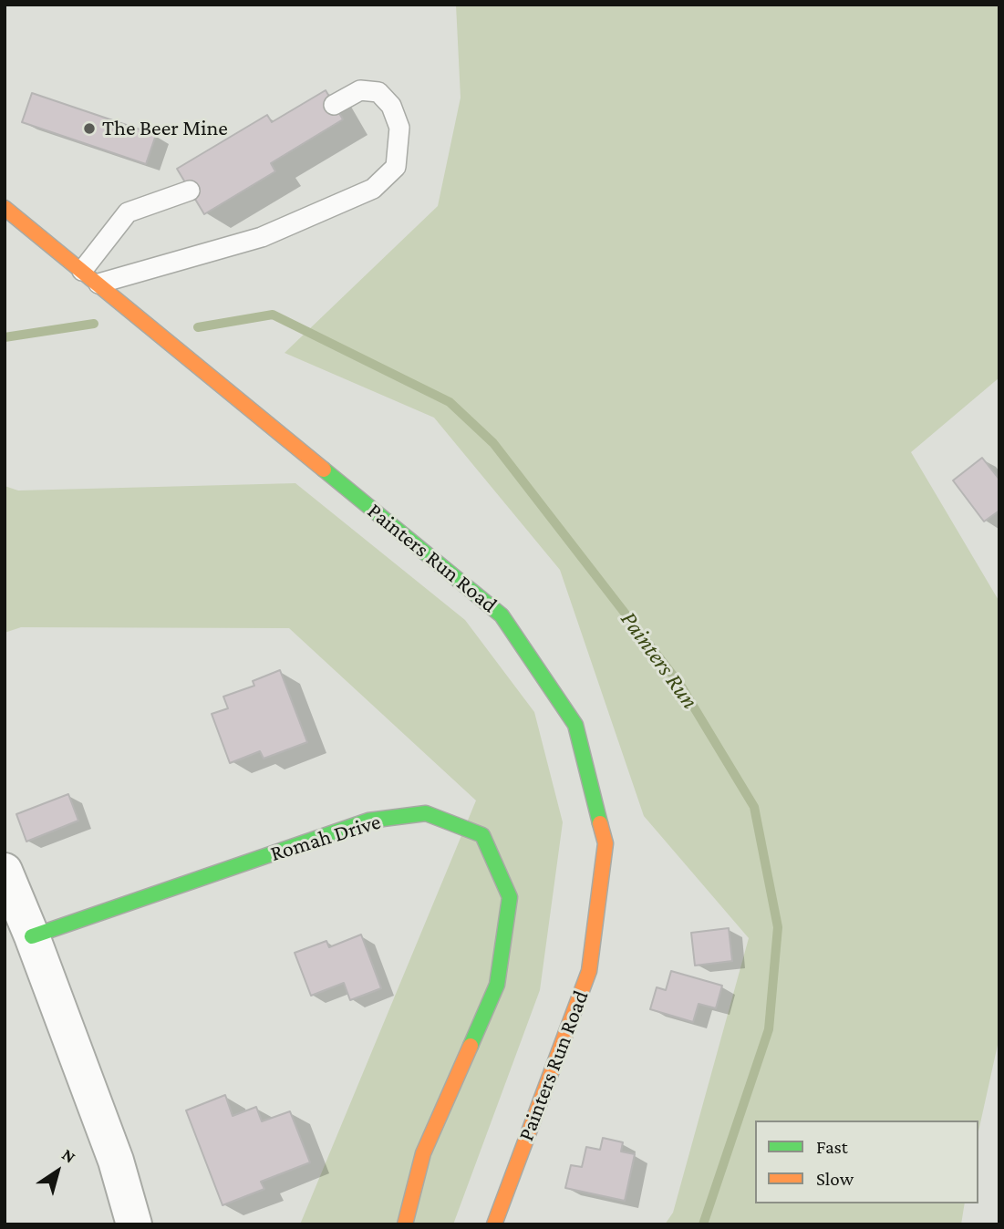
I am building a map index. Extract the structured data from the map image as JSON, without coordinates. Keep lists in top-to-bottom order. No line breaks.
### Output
{"streets":{"street":["Painters Run Road","Romah Drive"]},"water":["Painters Run"],"places":["The Beer Mine"],"legend":["Fast","Slow"],"north":"top right"}
